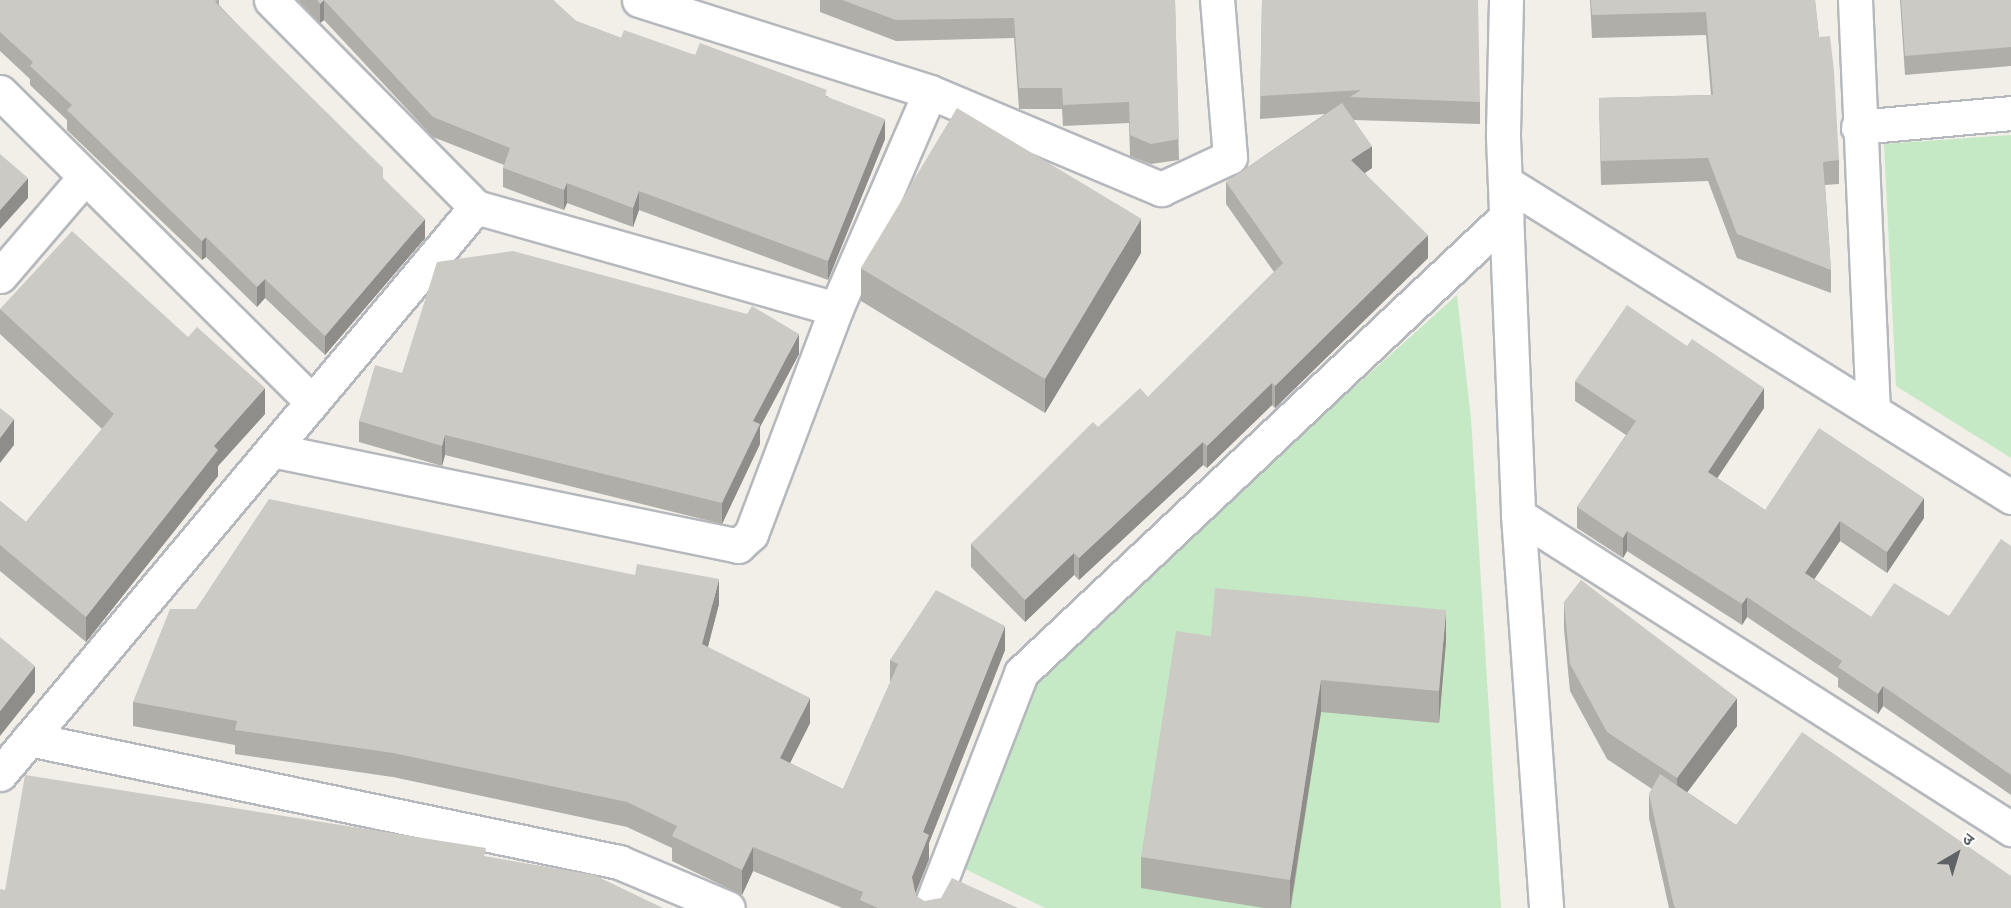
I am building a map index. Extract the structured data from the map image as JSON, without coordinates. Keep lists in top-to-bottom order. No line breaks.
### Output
{"north":"top right"}
